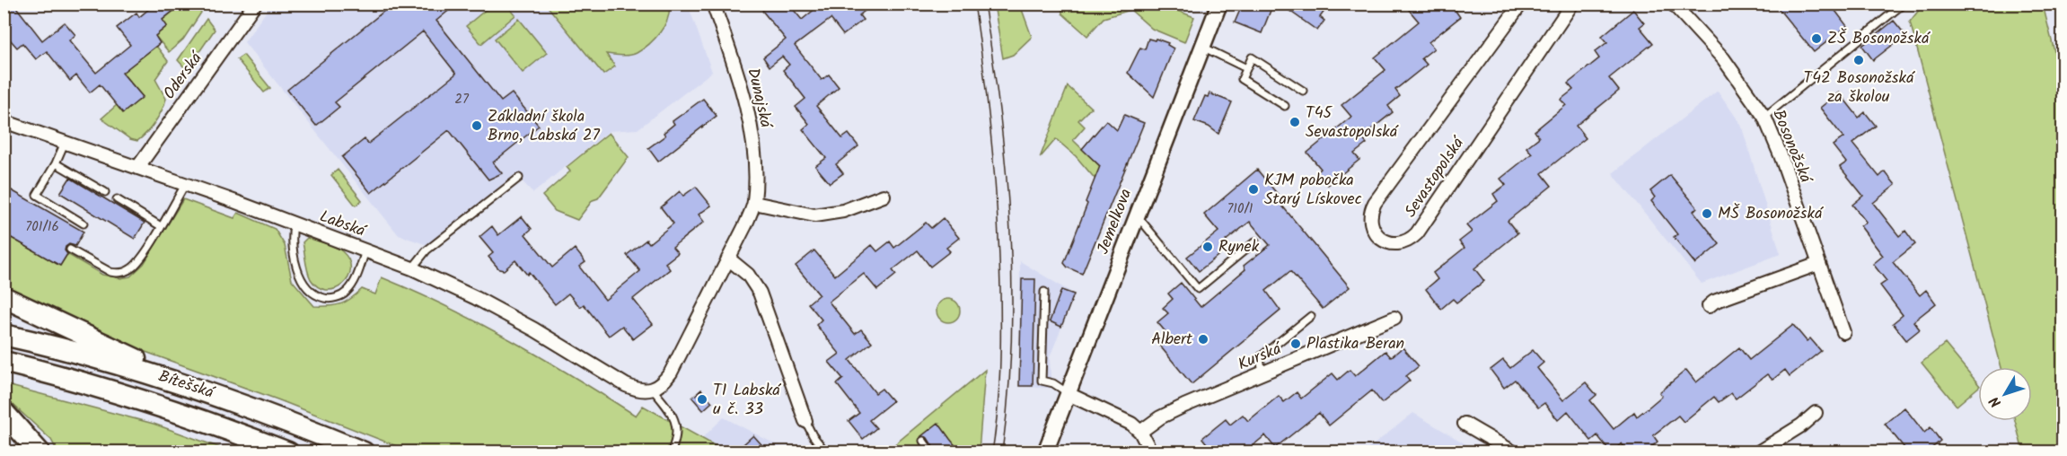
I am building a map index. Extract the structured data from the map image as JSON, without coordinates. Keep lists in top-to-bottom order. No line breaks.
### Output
{"streets":{"highway":["Bítešská"],"street":["Oderská","Dunajská","Bosonožská","Sevastopolská","Jemelkova","Labská","Kurská"]},"crossings":[["Oderská","Labská"],["Dunajská","Labská"]],"places":["ZŠ Bosonožská","T42 Bosonožská za školou","T45 Sevastopolská","Základní škola Brno, Labská 27","KJM pobočka Starý Lískovec","MŠ Bosonožská","Rynek","Albert","Plastika Beran","T1 Labská u č. 33"],"house_numbers":["27","710/1","701/16"],"north":"bottom left"}
